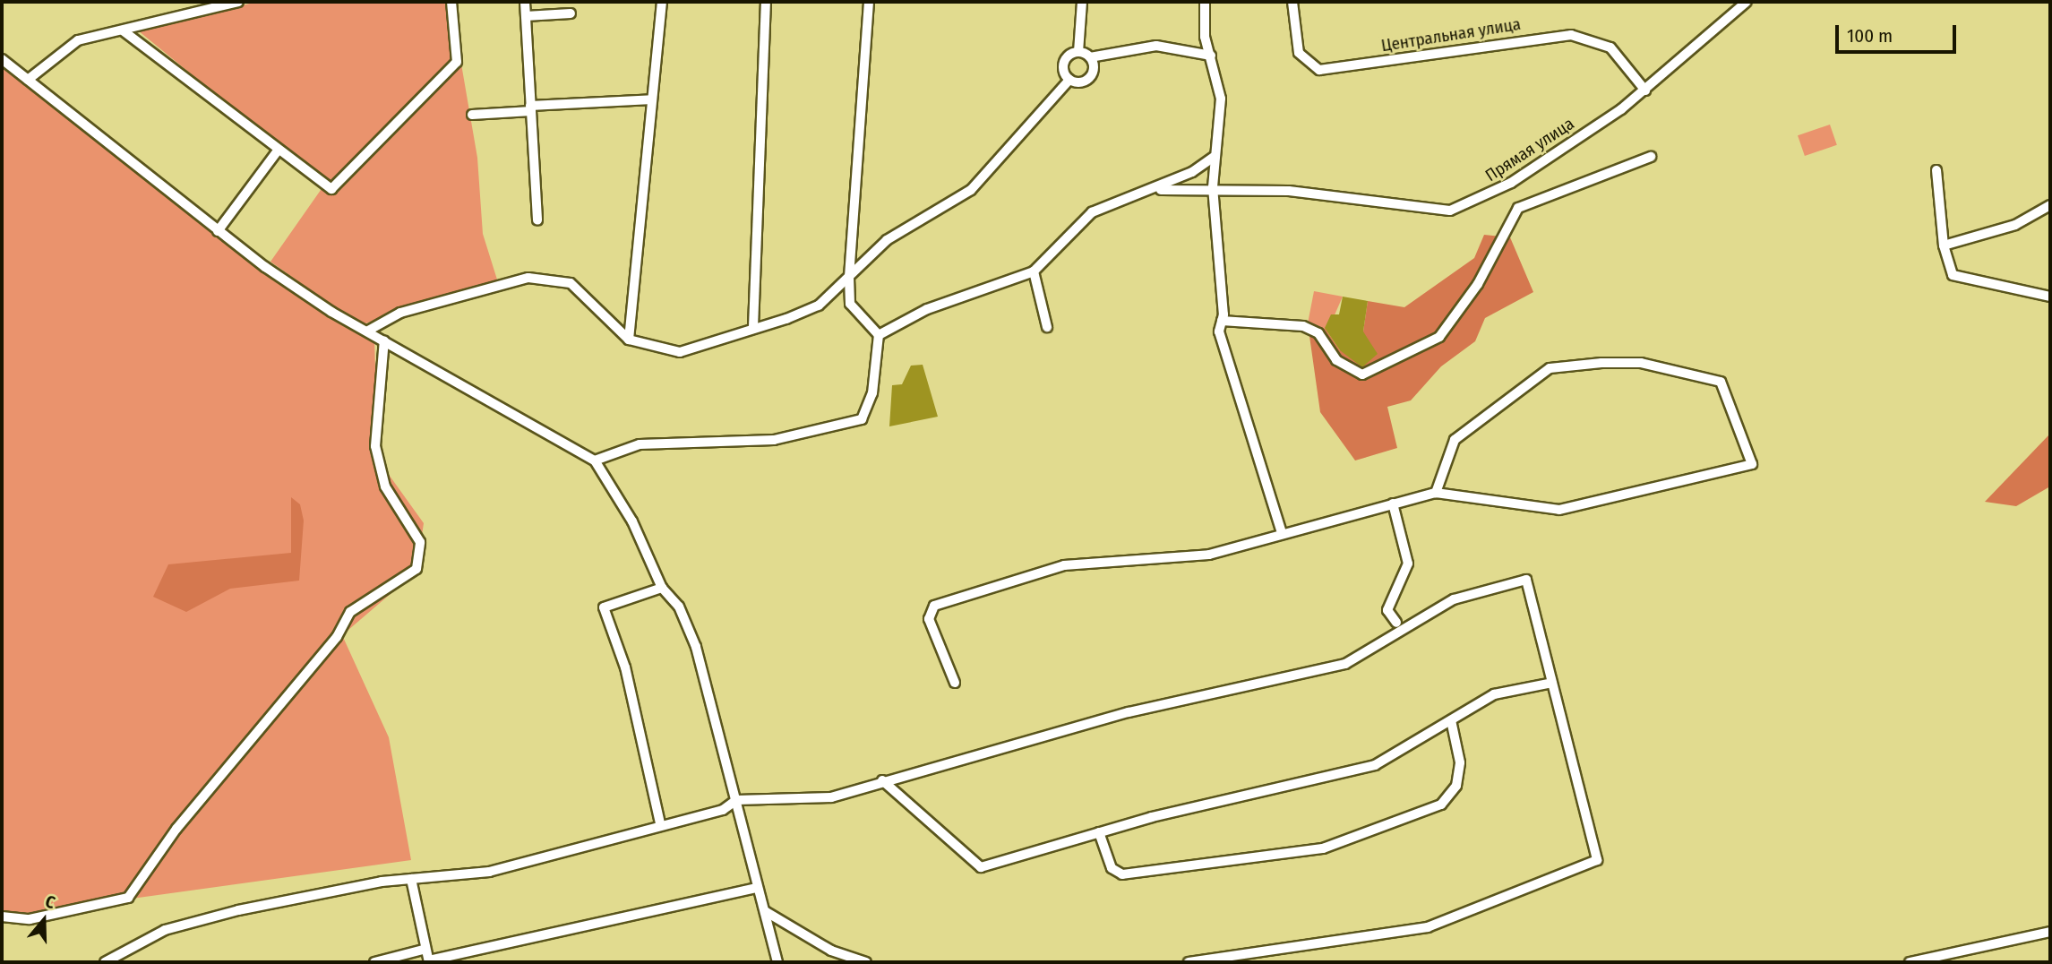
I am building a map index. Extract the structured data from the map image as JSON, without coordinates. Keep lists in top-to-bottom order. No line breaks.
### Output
{"streets":{"street":["Центральная улица","Прямая улица"]},"crossings":[["Центральная улица","Прямая улица"]],"scale_bar":"100 m","north":"top"}
